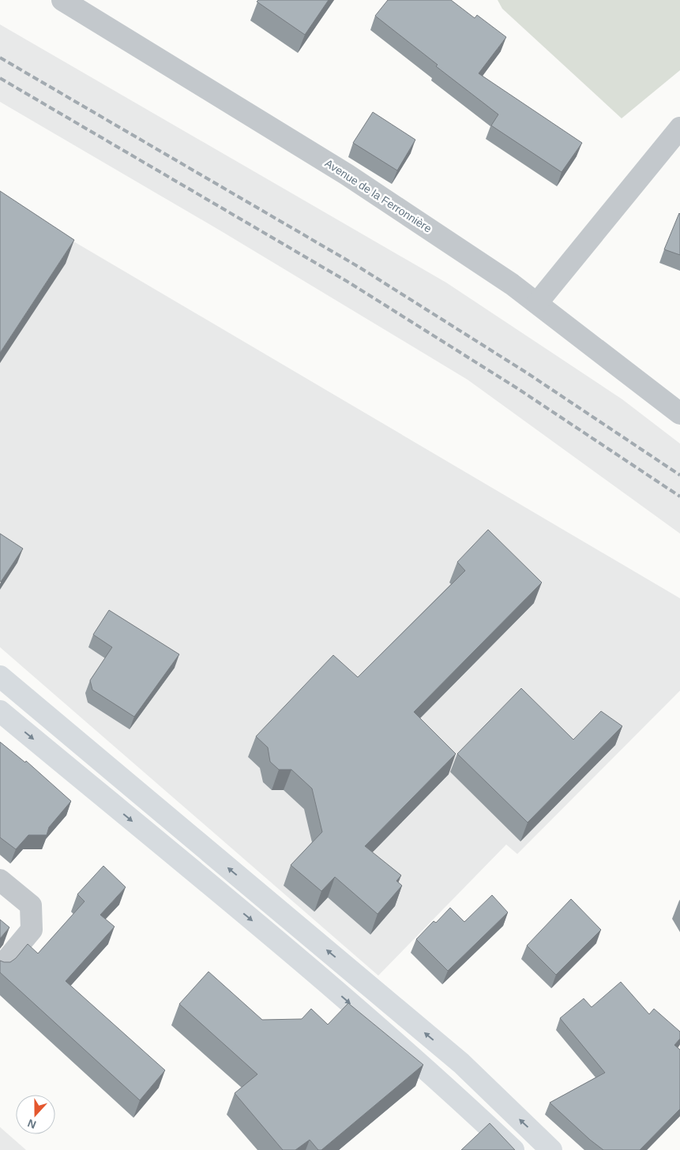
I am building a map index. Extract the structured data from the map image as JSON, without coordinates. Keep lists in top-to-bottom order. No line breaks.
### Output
{"streets":{"street":["Avenue de la Ferronnière"]},"north":"bottom"}
